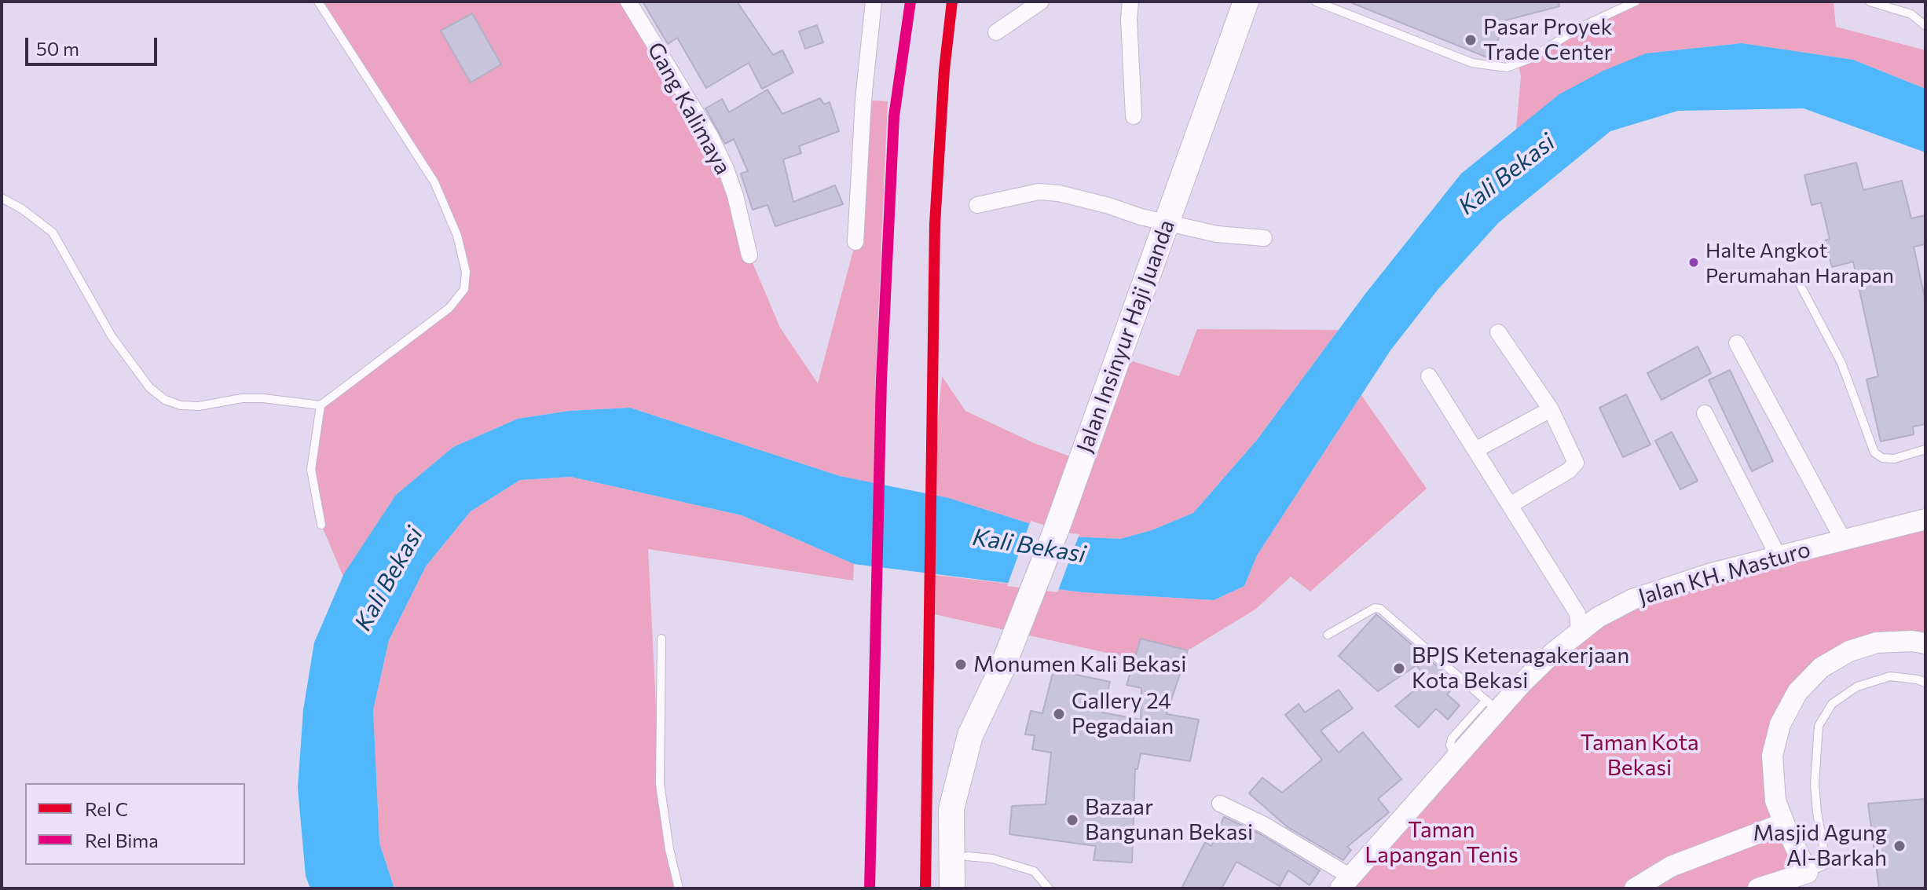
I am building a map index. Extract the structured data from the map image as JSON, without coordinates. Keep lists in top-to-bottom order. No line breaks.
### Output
{"streets":{"main road":["Jalan Insinyur Haji Juanda"],"street":["Gang Kalimaya","Jalan KH. Masturo"]},"water":["Kali Bekasi"],"parks":["Taman Kota Bekasi","Taman Lapangan Tenis"],"places":["Pasar Proyek Trade Center","Halte Angkot Perumahan Harapan","Monumen Kali Bekasi","BPJS Ketenagakerjaan Kota Bekasi","Gallery 24 Pegadaian","Bazaar Bangunan Bekasi","Masjid Agung Al-Barkah"],"lines":["rail line C","rail line Bima"],"legend":["Rel C","Rel Bima"],"scale_bar":"50 m"}
